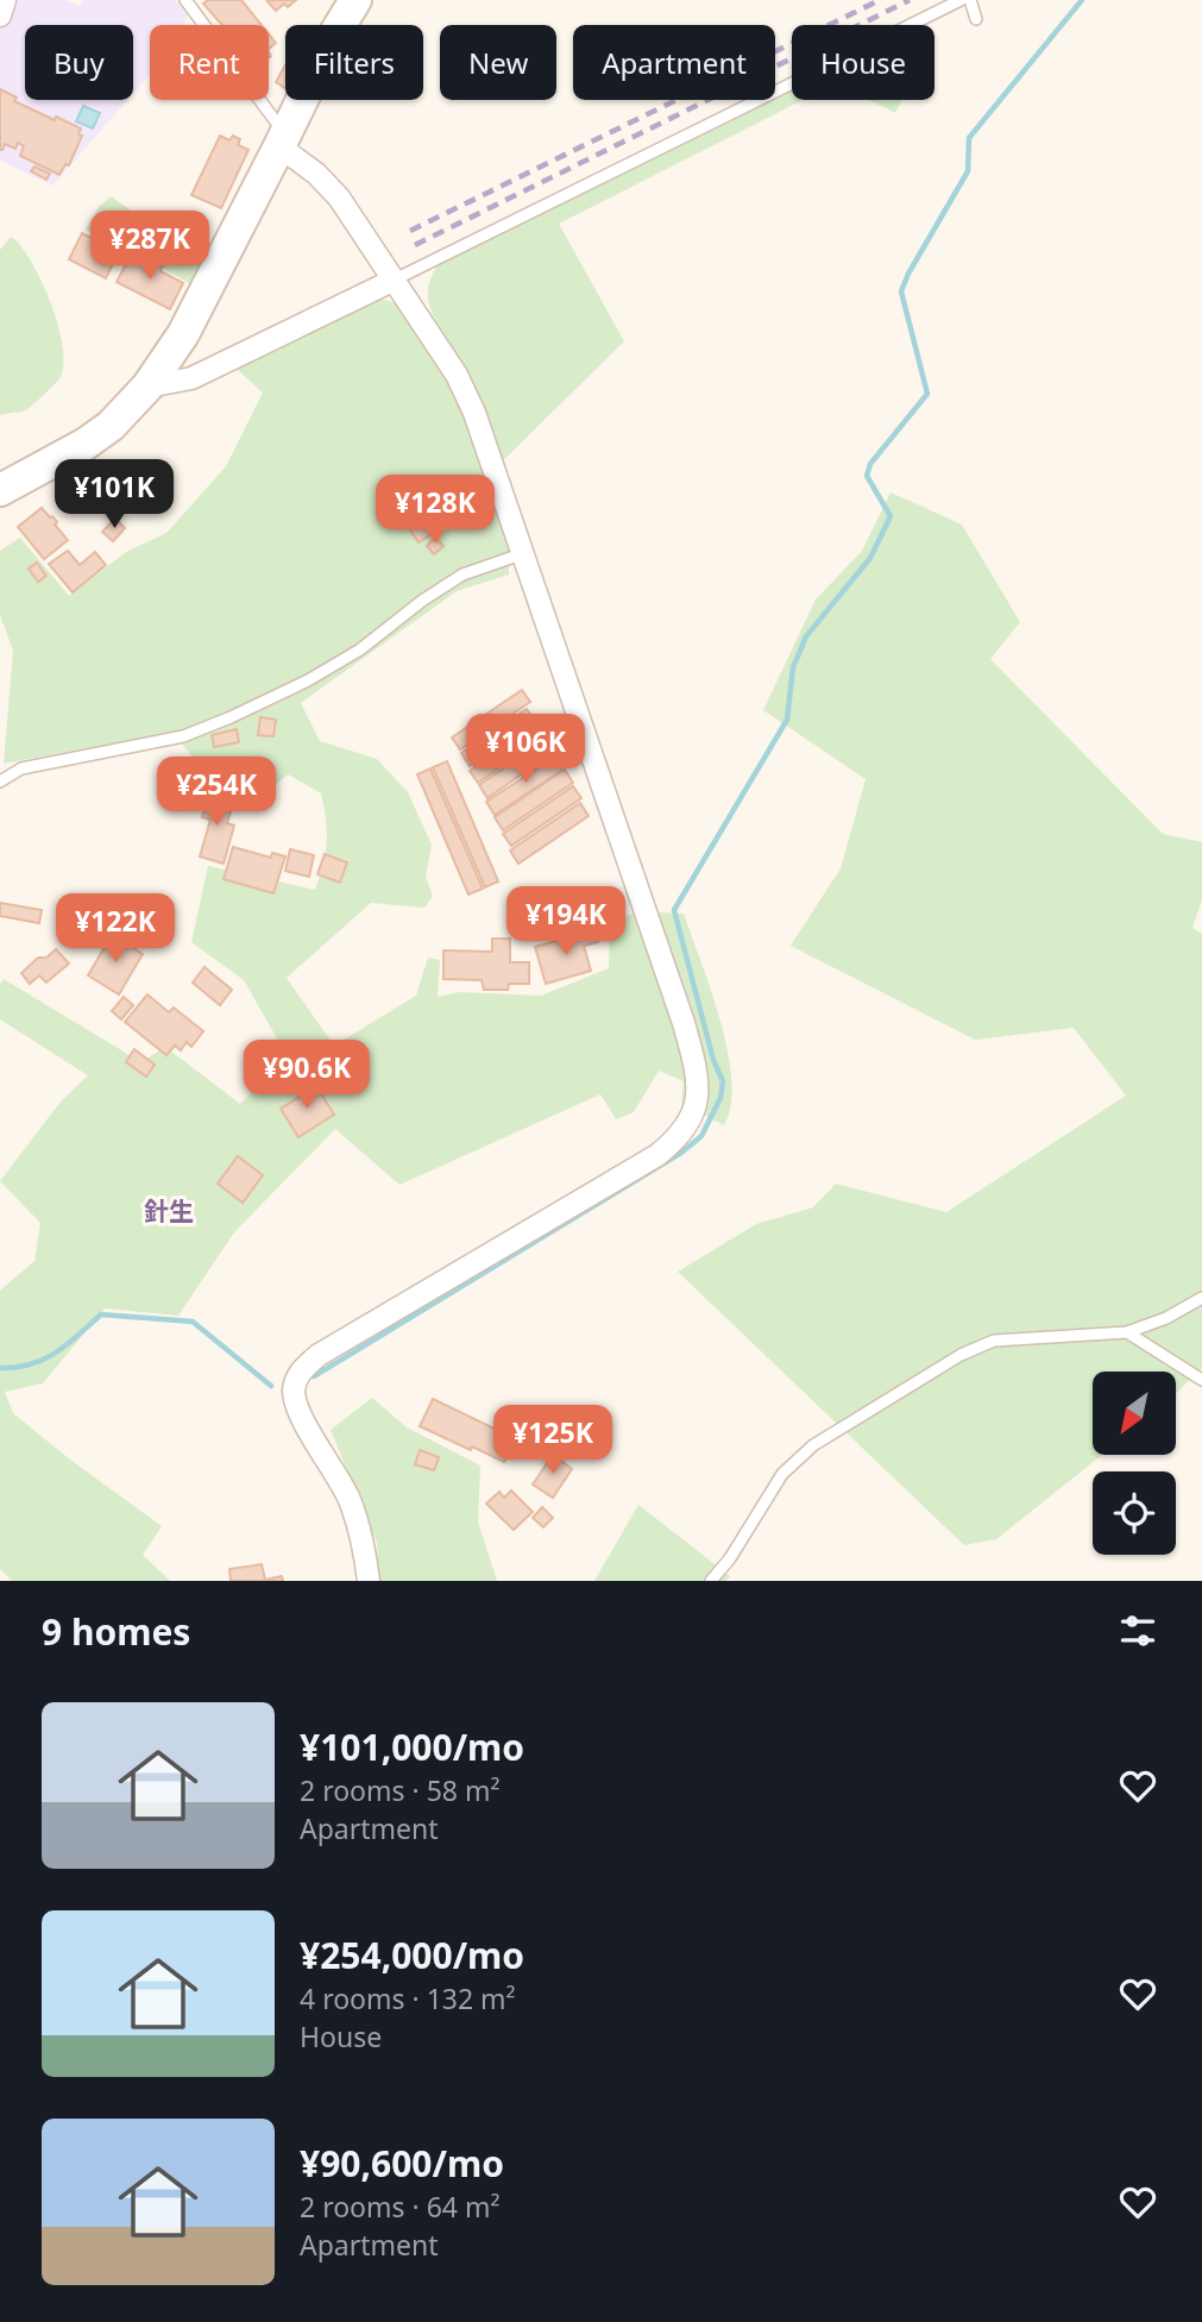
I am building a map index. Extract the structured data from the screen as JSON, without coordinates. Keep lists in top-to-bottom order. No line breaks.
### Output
{"districts":["針生"],"north":"bottom left","page":{"chip":["Buy","Rent","Filters","New","Apartment","House"],"price":["¥287K","¥101K","¥128K","¥106K","¥254K","¥194K","¥122K","¥90.6K","¥125K"],"heading":"9 homes","list":[{"name":"¥101,000/mo","note":"2 rooms · 58 m² · Apartment"},{"name":"¥254,000/mo","note":"4 rooms · 132 m² · House"},{"name":"¥90,600/mo","note":"2 rooms · 64 m² · Apartment"}]}}
